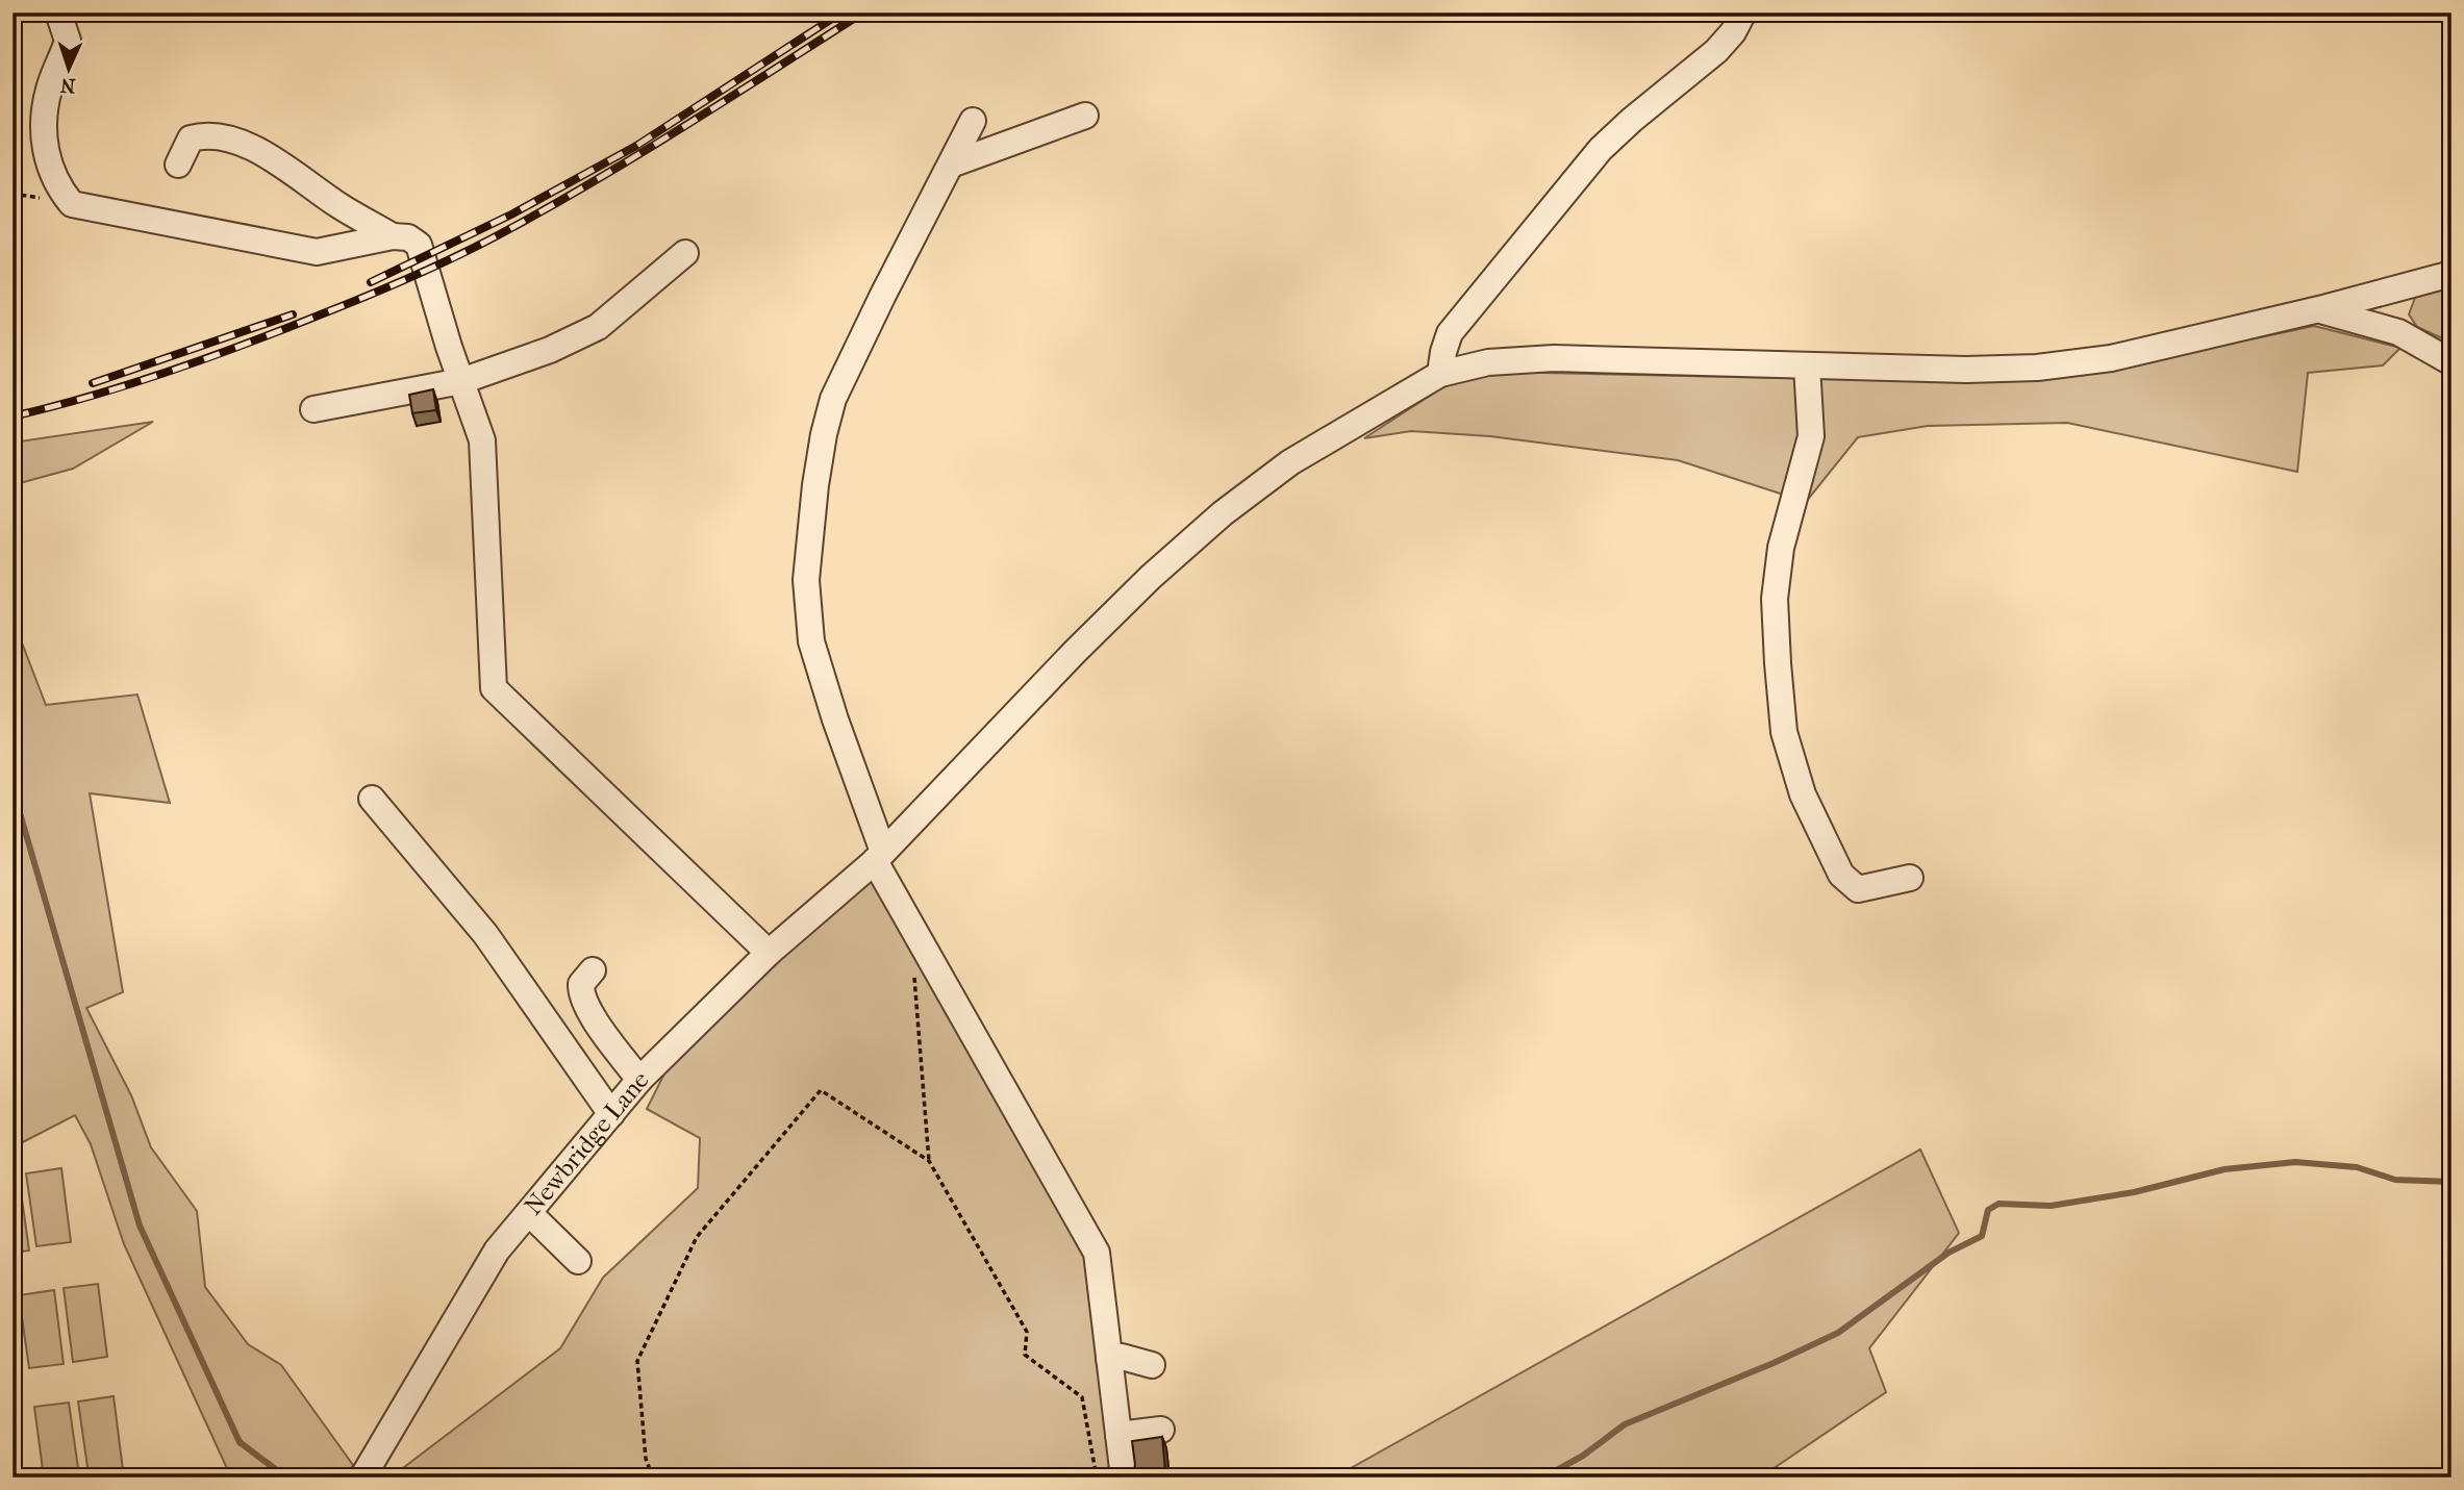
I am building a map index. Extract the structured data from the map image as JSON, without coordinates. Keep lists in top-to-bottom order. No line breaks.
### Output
{"streets":{"street":["Newbridge Lane"]},"north":"bottom"}
